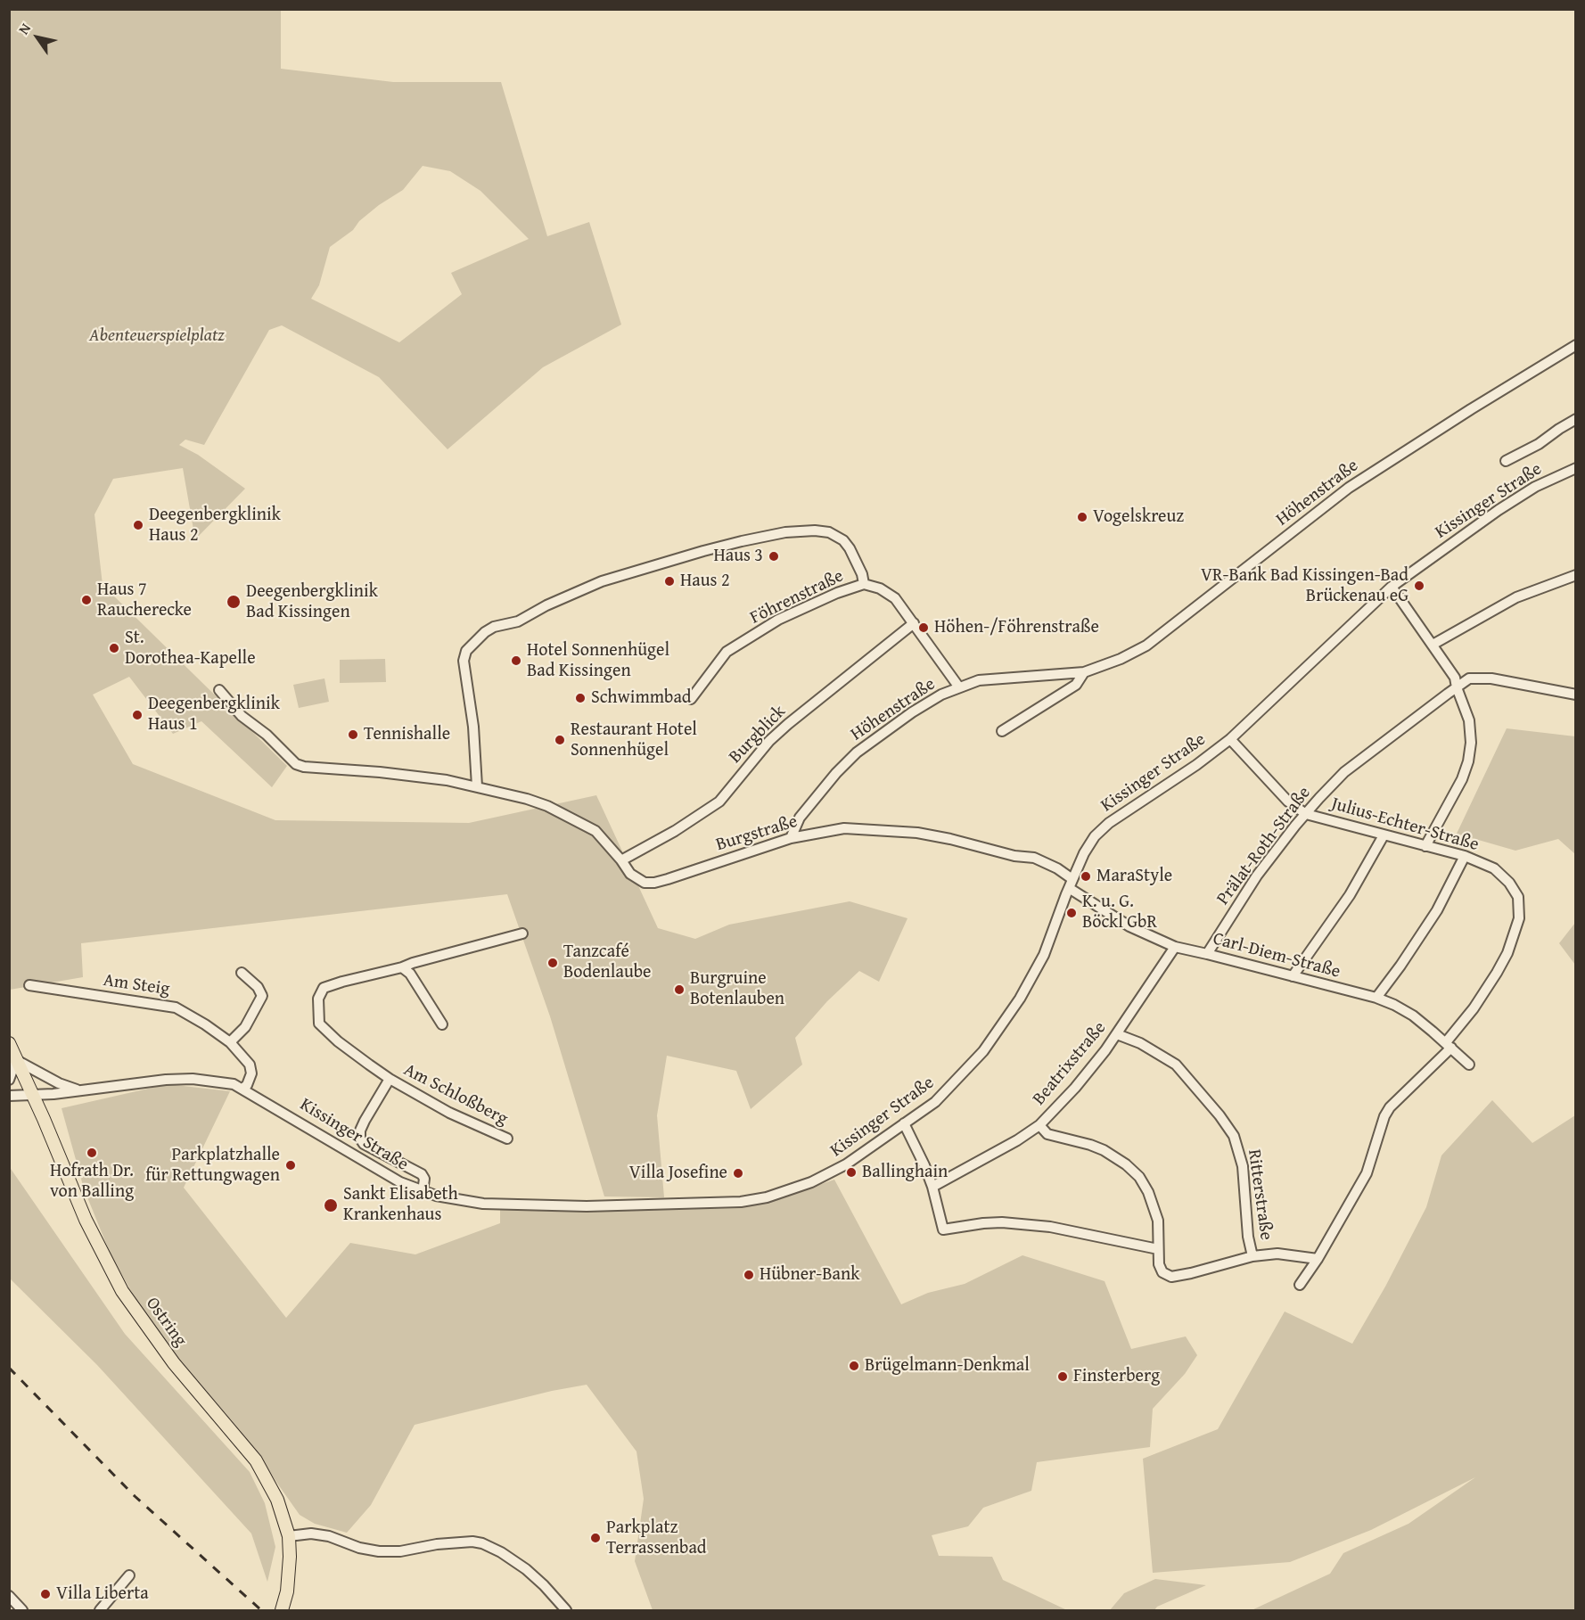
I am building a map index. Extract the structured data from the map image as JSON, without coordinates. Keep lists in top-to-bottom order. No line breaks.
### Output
{"streets":{"main road":["Ostring"],"street":["Höhenstraße","Kissinger Straße","Föhrenstraße","Burgblick","Julius-Echter-Straße","Burgstraße","Prälat-Roth-Straße","Carl-Diem-Straße","Am Steig","Beatrixstraße","Am Schloßberg","Ritterstraße"]},"crossings":[["Höhenstraße","Föhrenstraße"],["Höhenstraße","Burgstraße"],["Kissinger Straße","Julius-Echter-Straße"],["Kissinger Straße","Burgstraße"],["Kissinger Straße","Carl-Diem-Straße"],["Kissinger Straße","Am Steig"],["Kissinger Straße","Am Schloßberg"],["Kissinger Straße","Ostring"],["Föhrenstraße","Burgblick"],["Burgblick","Burgstraße"],["Julius-Echter-Straße","Prälat-Roth-Straße"],["Julius-Echter-Straße","Carl-Diem-Straße"],["Burgstraße","Carl-Diem-Straße"],["Prälat-Roth-Straße","Carl-Diem-Straße"],["Carl-Diem-Straße","Beatrixstraße"],["Beatrixstraße","Ritterstraße"]],"parks":["Abenteuerspielplatz"],"places":["Vogelskreuz","Deegenbergklinik Haus 2","Haus 3","Haus 2","VR-Bank Bad Kissingen-Bad Brückenau eG","Haus 7 Raucherecke","Deegenbergklinik Bad Kissingen","Höhen-/Föhrenstraße","St. Dorothea-Kapelle","Hotel Sonnenhügel Bad Kissingen","Schwimmbad","Deegenbergklinik Haus 1","Tennishalle","Restaurant Hotel Sonnenhügel","MaraStyle","K. u. G. Böckl GbR","Tanzcafé Bodenlaube","Burgruine Botenlauben","Hofrath Dr. von Balling","Parkplatzhalle für Rettungwagen","Ballinghain","Villa Josefine","Sankt Elisabeth Krankenhaus","Hübner-Bank","Brügelmann-Denkmal","Finsterberg","Parkplatz Terrassenbad","Villa Liberta"],"north":"top left"}
